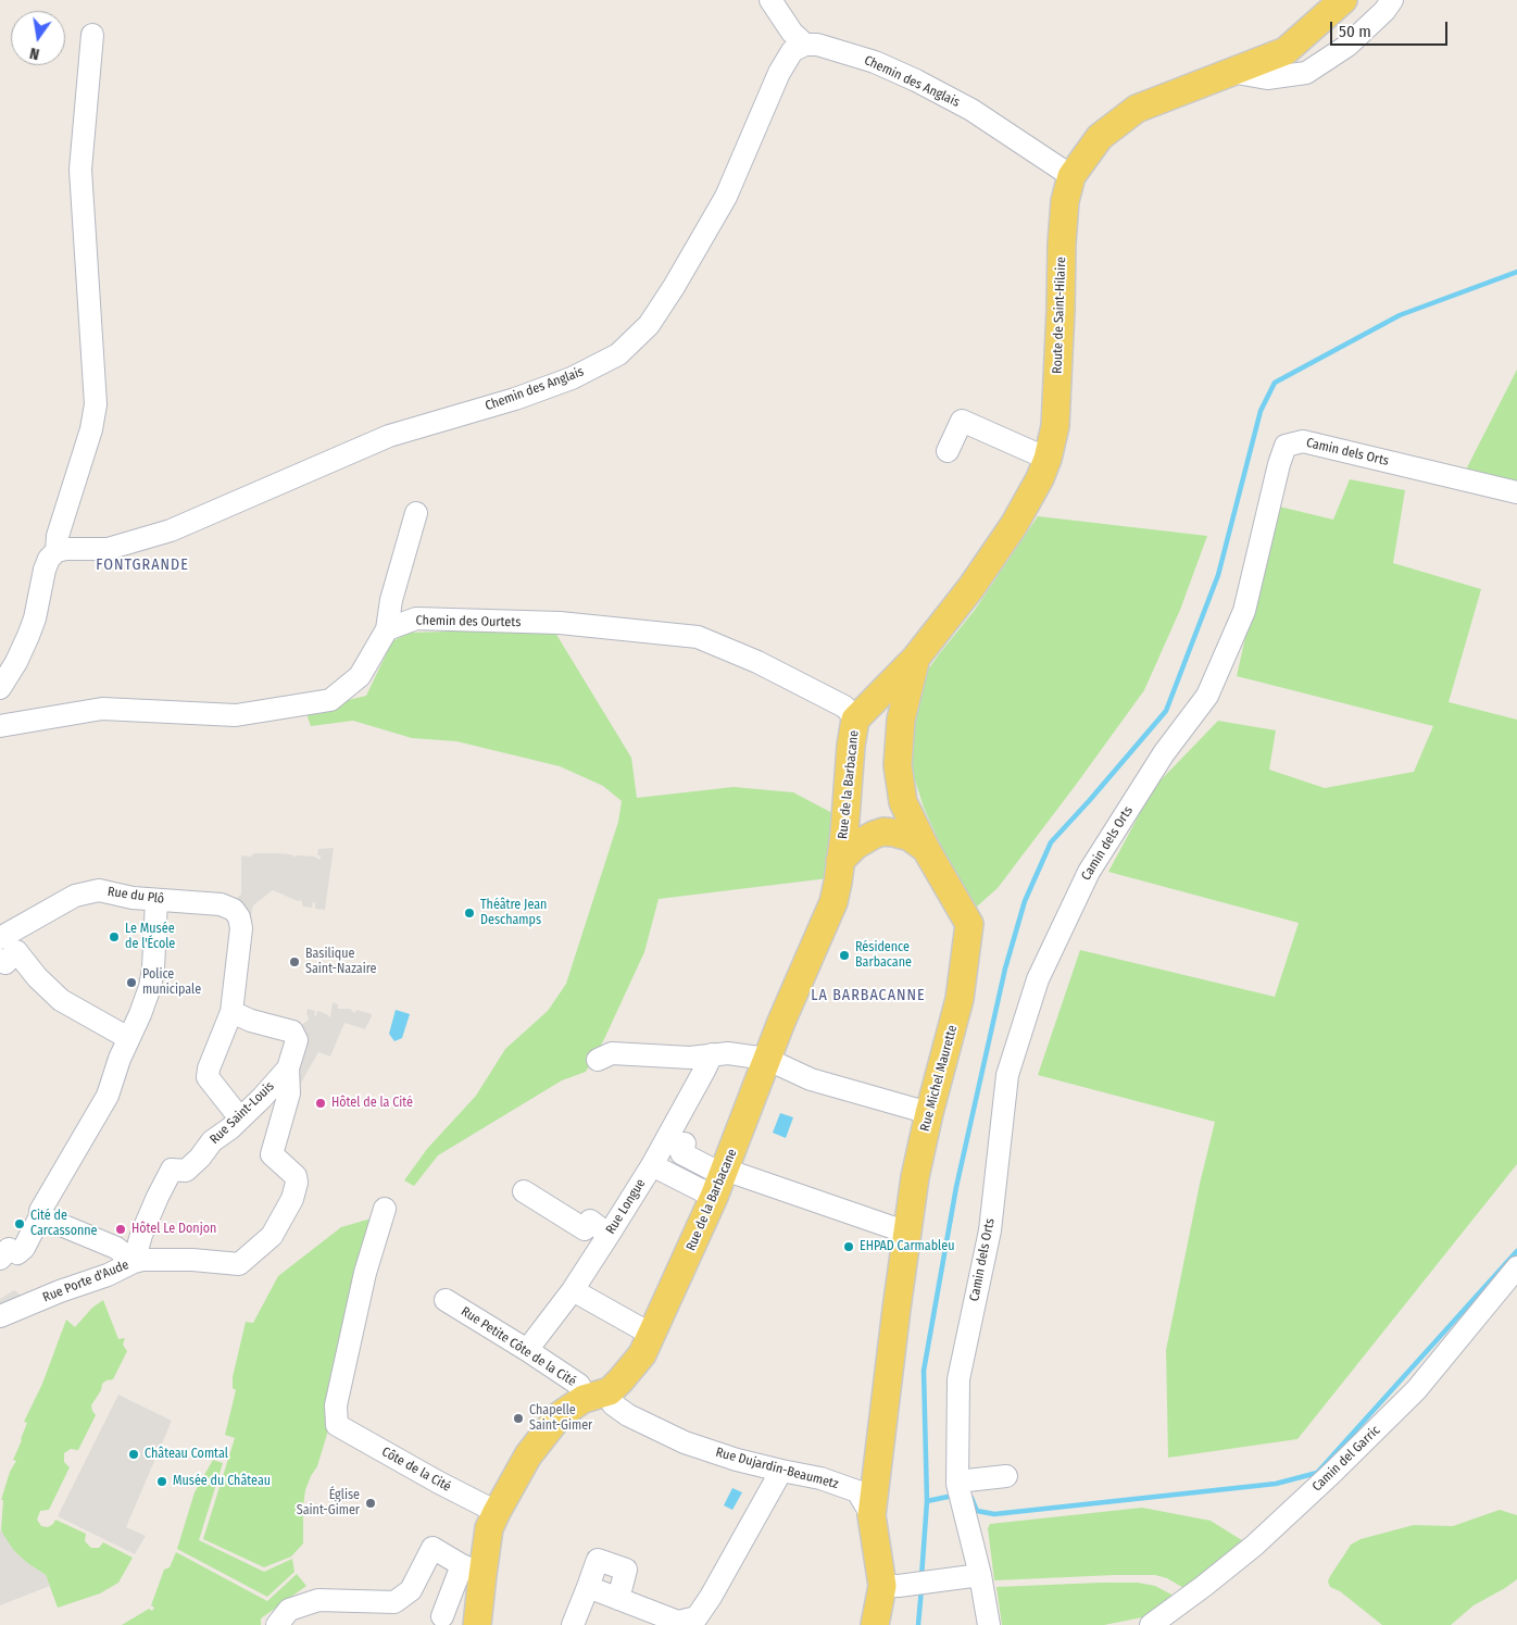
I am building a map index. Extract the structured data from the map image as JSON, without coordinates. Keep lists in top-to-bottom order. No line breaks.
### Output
{"streets":{"main road":["Route de Saint-Hilaire","Rue de la Barbacane","Rue Michel Maurette","Rue Dujardin-Beaumetz"],"street":["Chemin des Anglais","Camin dels Orts","Chemin des Ourtets","Rue du Plô","Rue Saint-Louis","Rue Longue","Rue Porte d'Aude","Rue Petite Côte de la Cité","Camin del Garric","Côte de la Cité"]},"crossings":[["Chemin des Anglais","Route de Saint-Hilaire"],["Route de Saint-Hilaire","Chemin des Ourtets"],["Route de Saint-Hilaire","Rue de la Barbacane"],["Route de Saint-Hilaire","Rue Michel Maurette"],["Chemin des Ourtets","Rue de la Barbacane"],["Rue de la Barbacane","Rue Dujardin-Beaumetz"],["Rue Michel Maurette","Rue Dujardin-Beaumetz"],["Rue Saint-Louis","Rue Porte d'Aude"],["Rue Longue","Rue Petite Côte de la Cité"]],"districts":["FONTGRANDE","LA BARBACANNE"],"places":["Théâtre Jean Deschamps","Le Musée de l'École","Résidence Barbacane","Basilique Saint-Nazaire","Police municipale","Hôtel de la Cité","Cité de Carcassonne","Hôtel Le Donjon","EHPAD Carmableu","Chapelle Saint-Gimer","Château Comtal","Musée du Château","Église Saint-Gimer"],"scale_bar":"50 m","north":"bottom"}
